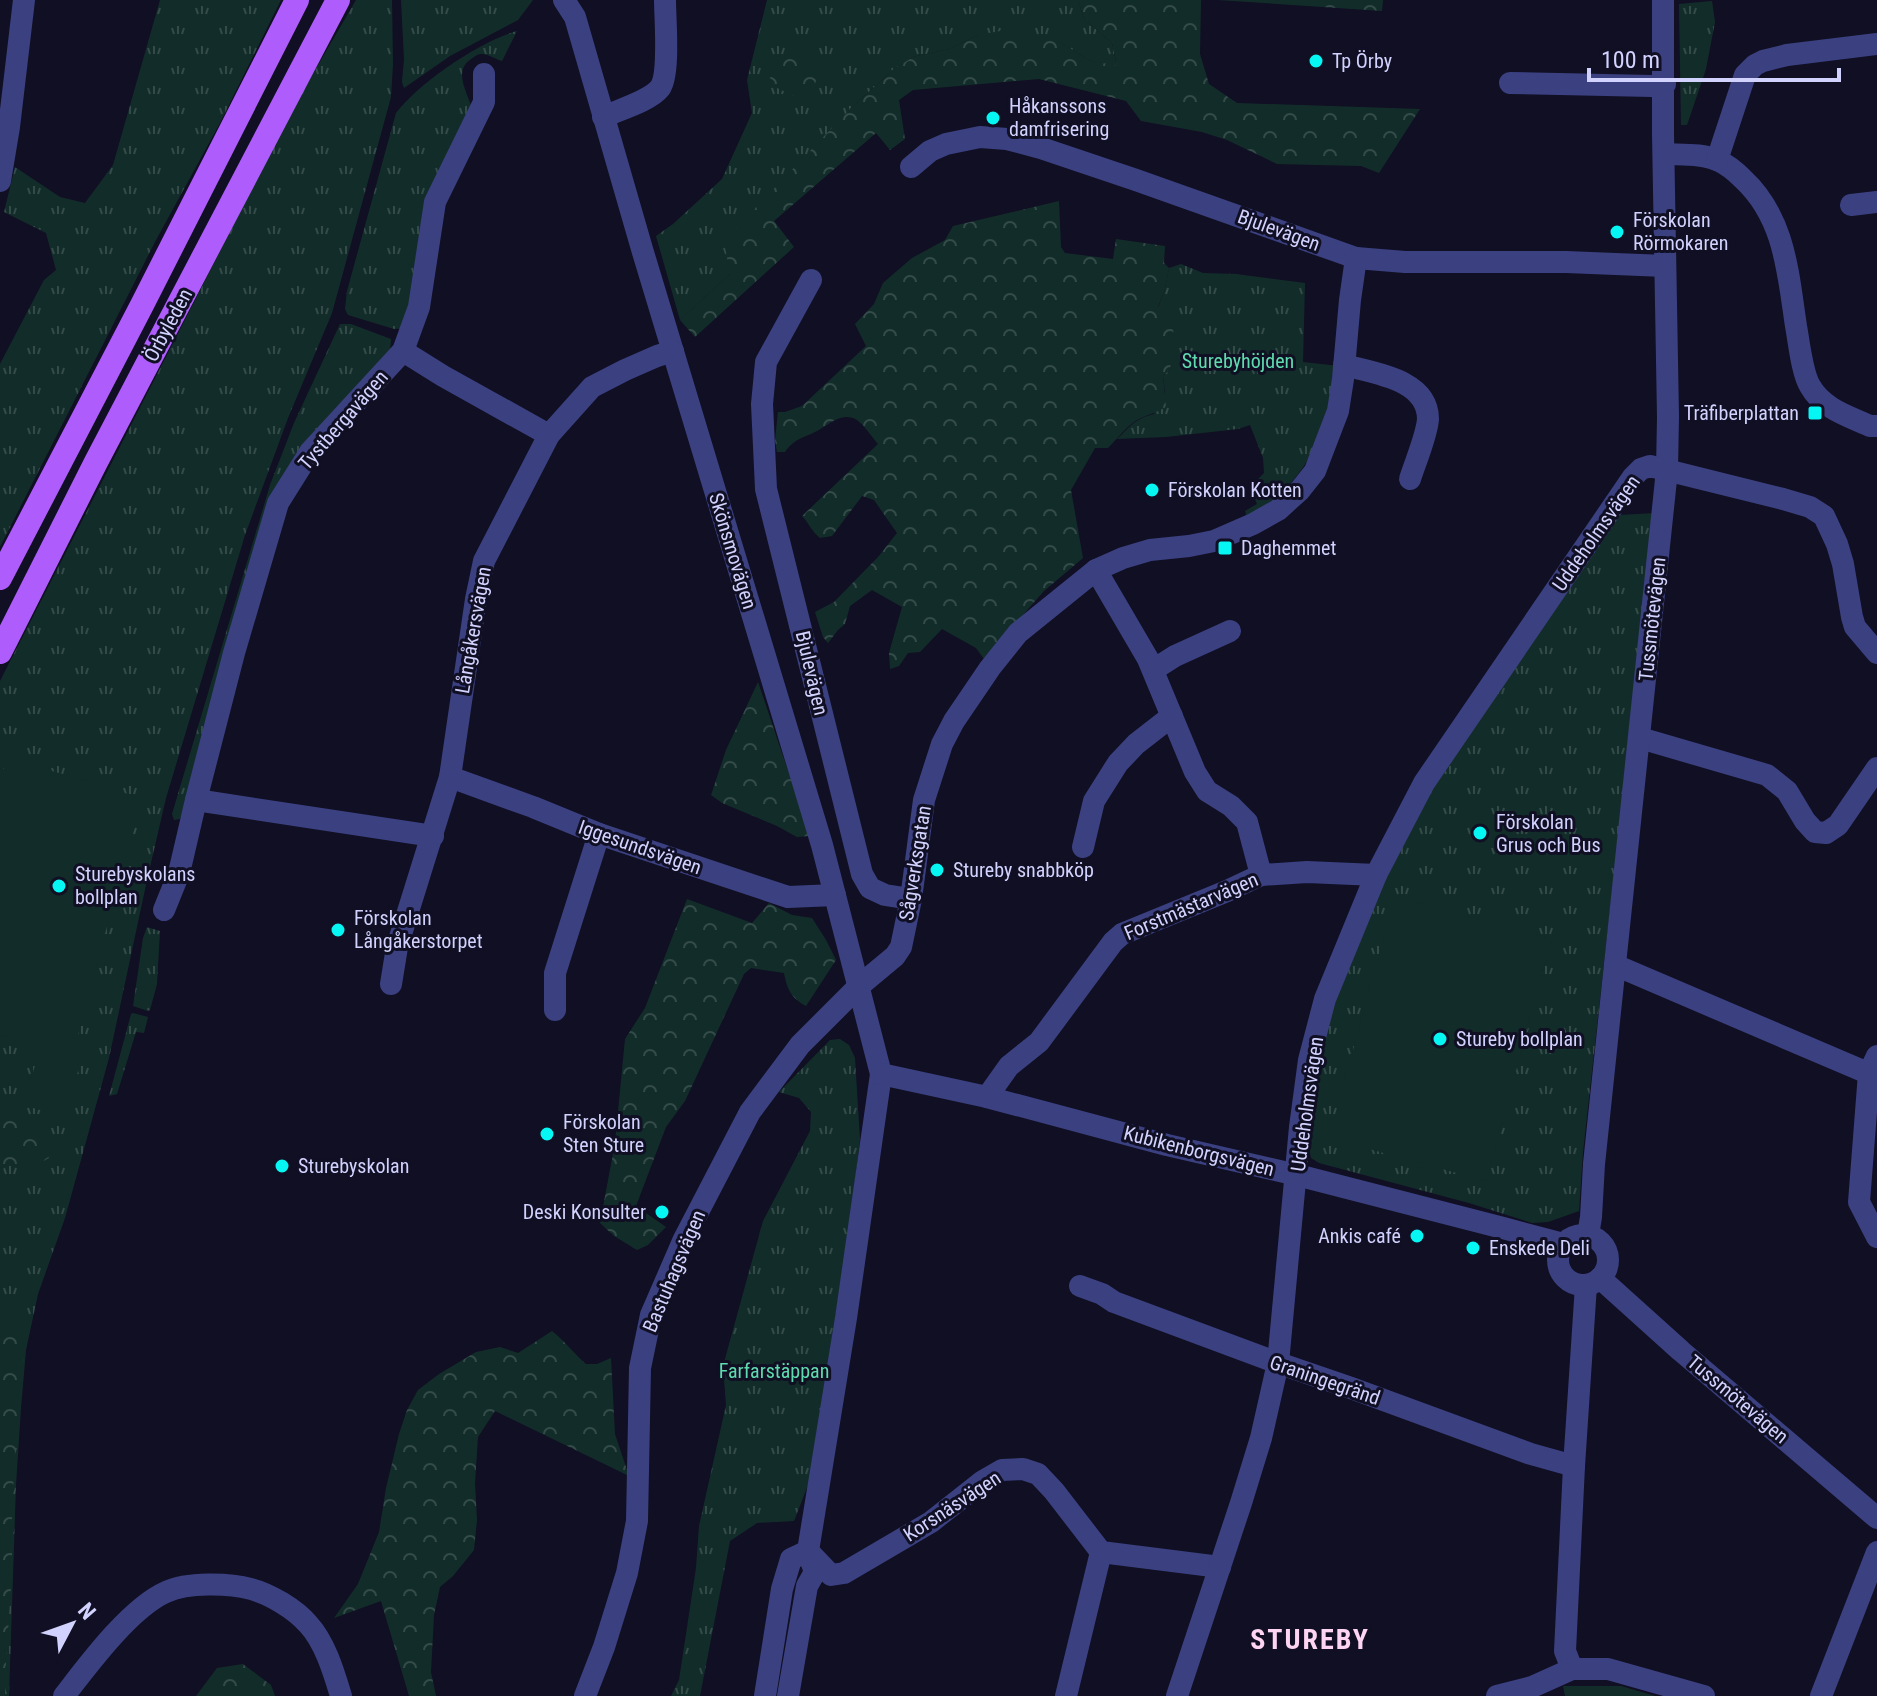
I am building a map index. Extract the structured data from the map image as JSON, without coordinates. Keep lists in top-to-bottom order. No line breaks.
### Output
{"streets":{"main road":["Örbyleden"],"street":["Bjulevägen","Tystbergavägen","Uddeholmsvägen","Skönsmovägen","Tussmötevägen","Långåkersvägen","Iggesundsvägen","Sågverksgatan","Forstmästarvägen","Kubikenborgsvägen","Bastuhagsvägen","Graningegränd","Korsnäsvägen"]},"crossings":[["Bjulevägen","Tussmötevägen"],["Bjulevägen","Sågverksgatan"],["Uddeholmsvägen","Tussmötevägen"],["Uddeholmsvägen","Forstmästarvägen"],["Uddeholmsvägen","Kubikenborgsvägen"],["Uddeholmsvägen","Graningegränd"],["Skönsmovägen","Långåkersvägen"],["Skönsmovägen","Iggesundsvägen"],["Skönsmovägen","Sågverksgatan"],["Skönsmovägen","Bastuhagsvägen"],["Tussmötevägen","Kubikenborgsvägen"],["Långåkersvägen","Iggesundsvägen"],["Sågverksgatan","Bastuhagsvägen"],["Forstmästarvägen","Kubikenborgsvägen"]],"districts":["STUREBY"],"parks":["Sturebyhöjden","Farfarstäppan"],"places":{"other":["Tp Örby","Håkanssons damfrisering","Förskolan Rörmokaren","Förskolan Kotten","Förskolan Grus och Bus","Stureby snabbköp","Sturebyskolans bollplan","Förskolan Långåkerstorpet","Stureby bollplan","Förskolan Sten Sture","Sturebyskolan","Deski Konsulter","Ankis café","Enskede Deli"],"transit":["Träfiberplattan","Daghemmet"]},"scale_bar":"100 m","north":"top right"}
